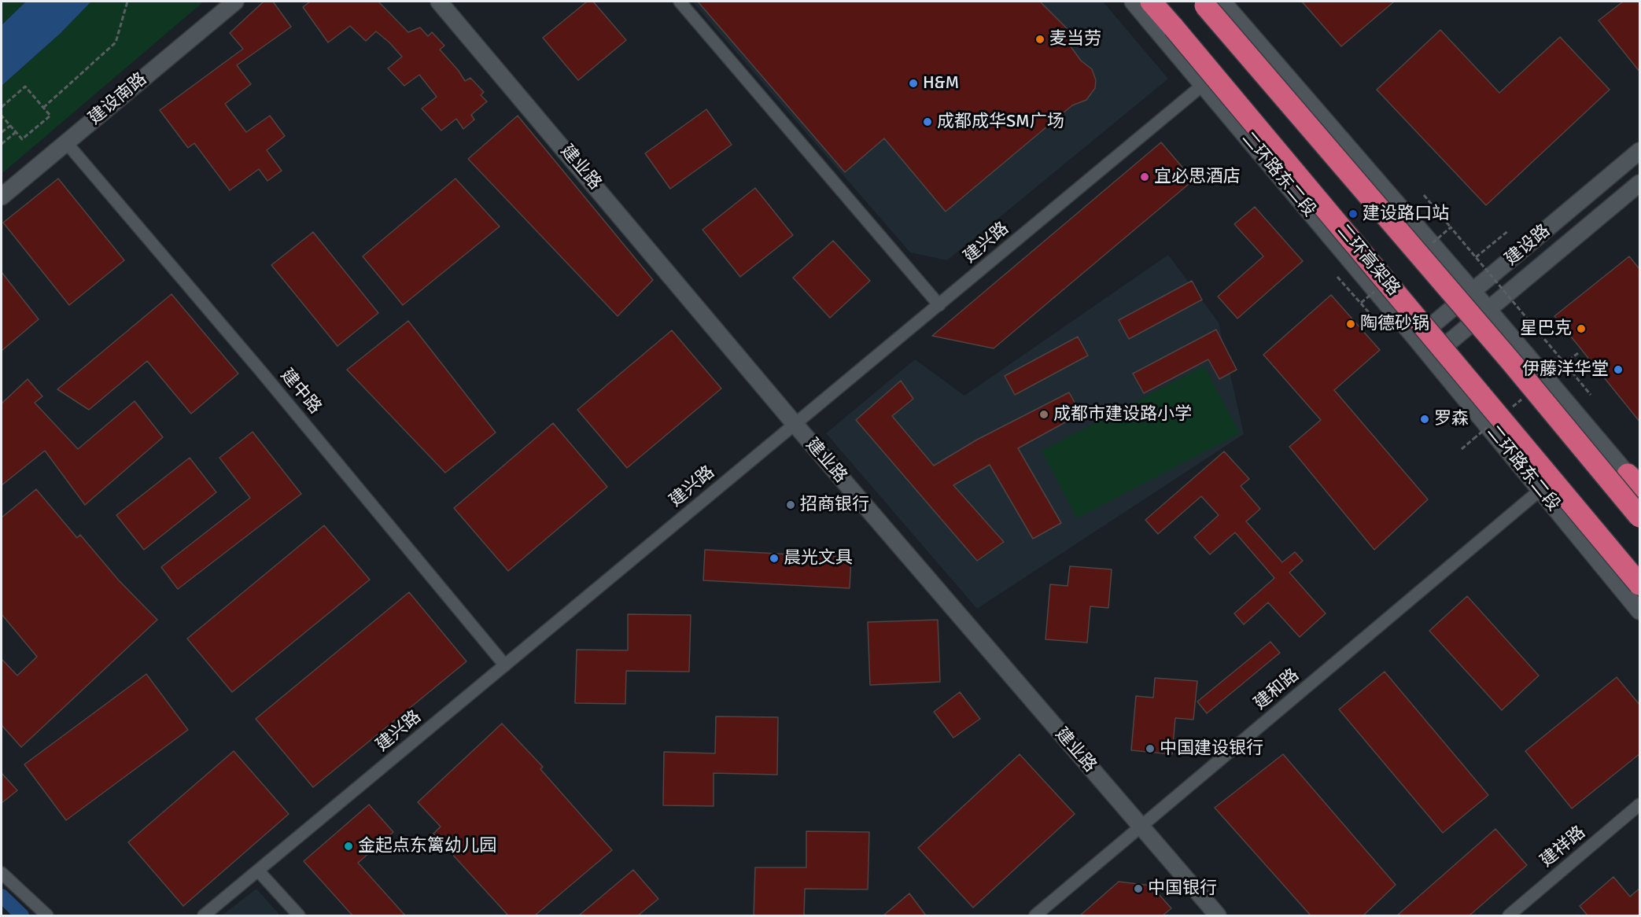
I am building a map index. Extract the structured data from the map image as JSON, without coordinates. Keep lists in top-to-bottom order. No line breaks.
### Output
{"streets":{"highway":["二环高架路"],"street":["建设南路","建业路","二环路东二段","建兴路","建设路","建中路","建和路","建祥路"]},"crossings":[["建设南路","建中路"],["建业路","建兴路"],["建业路","建和路"],["二环路东二段","建兴路"],["二环路东二段","建设路"],["二环路东二段","建和路"],["建兴路","建中路"]],"places":["麦当劳","H&M","成都成华SM广场","宜必思酒店","建设路口站","陶德砂锅","星巴克","伊藤洋华堂","成都市建设路小学","罗森","招商银行","晨光文具","中国建设银行","金起点东篱幼儿园","中国银行"]}
